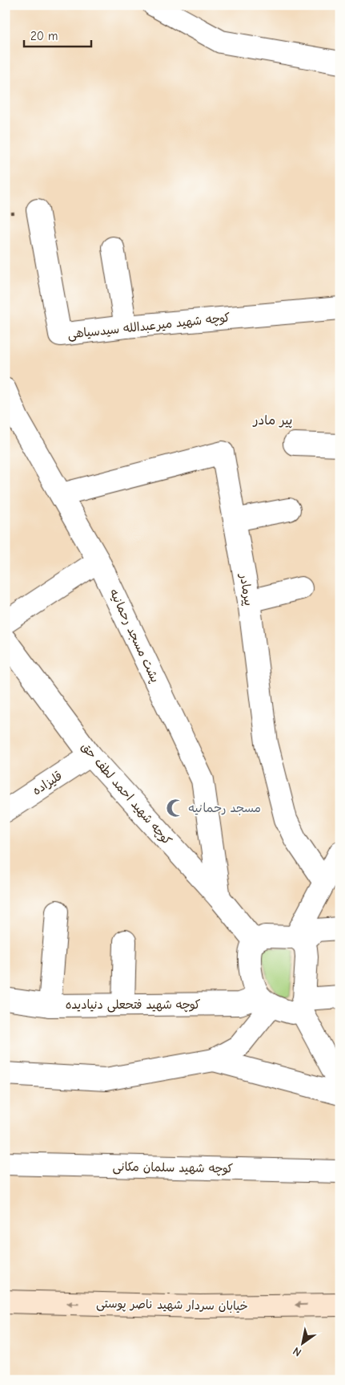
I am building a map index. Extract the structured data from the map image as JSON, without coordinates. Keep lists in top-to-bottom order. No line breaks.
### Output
{"streets":{"main road":["خیابان سردار شهید ناصر پوستی"],"street":["کوچه شهید میرعبدالله سیدسیاهی","پیرمادر","پشت مسجد رحمانیه","قلیزاده","کوچه شهید احمد لطف حق","کوچه شهید فتحعلی دنیادیده","کوچه شهید سلمان مکانی"]},"crossings":[["پیرمادر","پشت مسجد رحمانیه"],["پشت مسجد رحمانیه","کوچه شهید احمد لطف حق"],["قلیزاده","کوچه شهید احمد لطف حق"],["کوچه شهید احمد لطف حق","کوچه شهید فتحعلی دنیادیده"]],"one_way":["خیابان سردار شهید ناصر پوستی"],"districts":["پیر مادر"],"places":{"mosque":["مسجد رحمانیه"]},"scale_bar":"20 m","north":"bottom left"}
